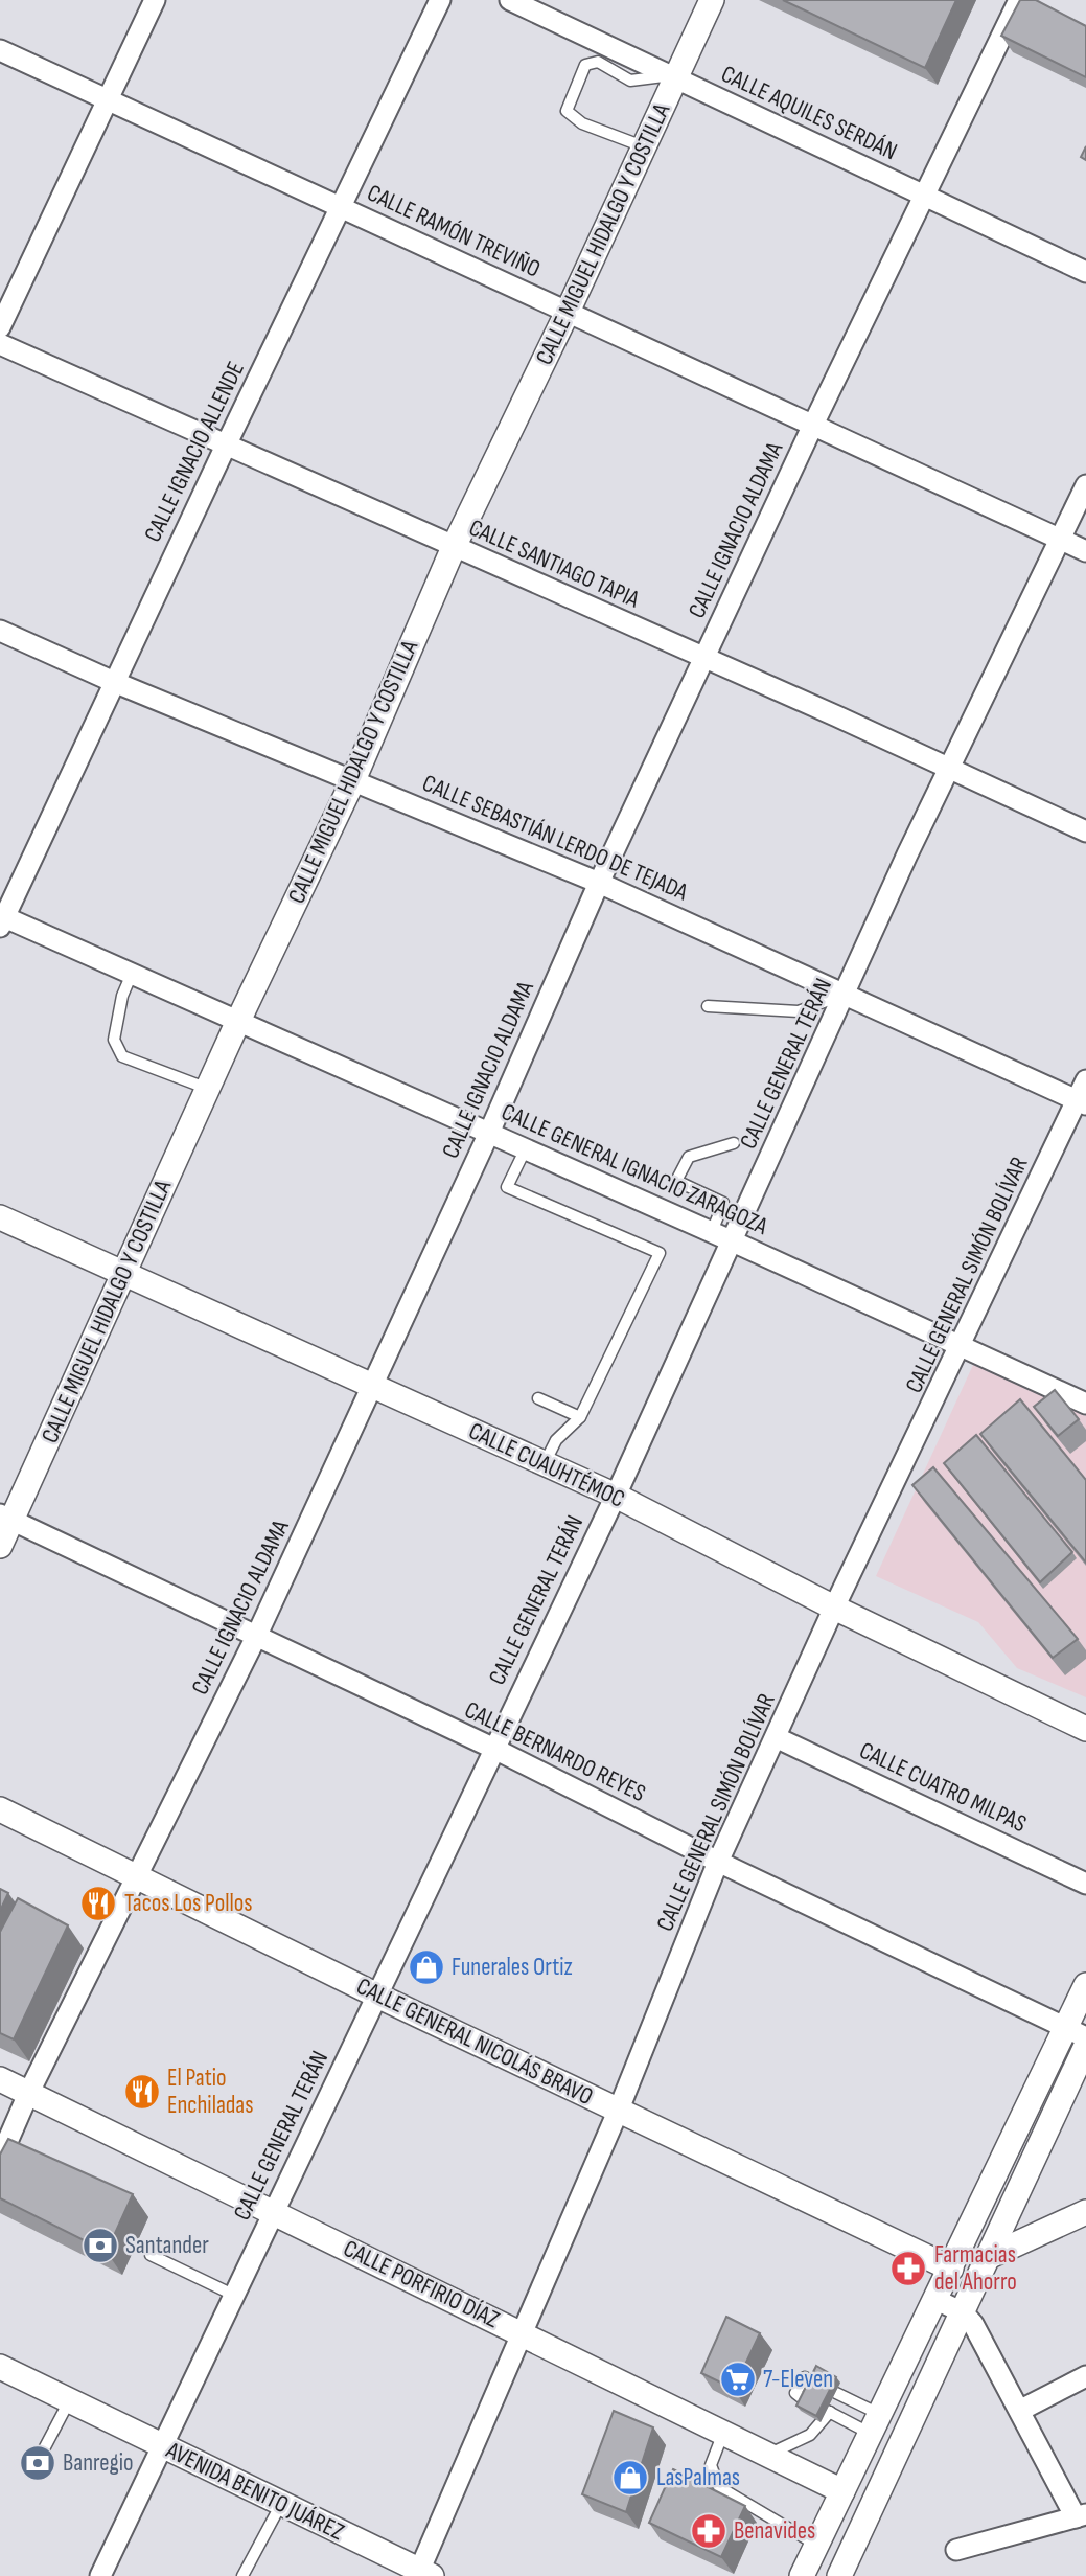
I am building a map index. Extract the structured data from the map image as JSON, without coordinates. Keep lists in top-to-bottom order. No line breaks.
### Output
{"streets":{"street":["CALLE AQUILES SERDÁN","CALLE RAMÓN TREVIÑO","CALLE MIGUEL HIDALGO Y COSTILLA","CALLE IGNACIO ALLENDE","CALLE IGNACIO ALDAMA","CALLE SANTIAGO TAPIA","CALLE SEBASTIÁN LERDO DE TEJADA","CALLE GENERAL TERÁN","CALLE GENERAL IGNACIO ZARAGOZA","CALLE GENERAL SIMÓN BOLÍVAR","CALLE CUAUHTÉMOC","CALLE BERNARDO REYES","CALLE CUATRO MILPAS","CALLE GENERAL NICOLÁS BRAVO","CALLE PORFIRIO DÍAZ","AVENIDA BENITO JUÁREZ"]},"crossings":[["CALLE AQUILES SERDÁN","CALLE MIGUEL HIDALGO Y COSTILLA"],["CALLE AQUILES SERDÁN","CALLE IGNACIO ALDAMA"],["CALLE RAMÓN TREVIÑO","CALLE MIGUEL HIDALGO Y COSTILLA"],["CALLE RAMÓN TREVIÑO","CALLE IGNACIO ALLENDE"],["CALLE RAMÓN TREVIÑO","CALLE IGNACIO ALDAMA"],["CALLE RAMÓN TREVIÑO","CALLE GENERAL TERÁN"],["CALLE MIGUEL HIDALGO Y COSTILLA","CALLE SANTIAGO TAPIA"],["CALLE MIGUEL HIDALGO Y COSTILLA","CALLE SEBASTIÁN LERDO DE TEJADA"],["CALLE MIGUEL HIDALGO Y COSTILLA","CALLE GENERAL IGNACIO ZARAGOZA"],["CALLE MIGUEL HIDALGO Y COSTILLA","CALLE CUAUHTÉMOC"],["CALLE MIGUEL HIDALGO Y COSTILLA","CALLE BERNARDO REYES"],["CALLE IGNACIO ALLENDE","CALLE SANTIAGO TAPIA"],["CALLE IGNACIO ALLENDE","CALLE SEBASTIÁN LERDO DE TEJADA"],["CALLE IGNACIO ALLENDE","CALLE GENERAL IGNACIO ZARAGOZA"],["CALLE IGNACIO ALDAMA","CALLE SANTIAGO TAPIA"],["CALLE IGNACIO ALDAMA","CALLE SEBASTIÁN LERDO DE TEJADA"],["CALLE IGNACIO ALDAMA","CALLE GENERAL IGNACIO ZARAGOZA"],["CALLE IGNACIO ALDAMA","CALLE CUAUHTÉMOC"],["CALLE IGNACIO ALDAMA","CALLE BERNARDO REYES"],["CALLE IGNACIO ALDAMA","CALLE GENERAL NICOLÁS BRAVO"],["CALLE IGNACIO ALDAMA","CALLE PORFIRIO DÍAZ"],["CALLE SANTIAGO TAPIA","CALLE GENERAL TERÁN"],["CALLE SEBASTIÁN LERDO DE TEJADA","CALLE GENERAL TERÁN"],["CALLE SEBASTIÁN LERDO DE TEJADA","CALLE GENERAL SIMÓN BOLÍVAR"],["CALLE GENERAL TERÁN","CALLE GENERAL IGNACIO ZARAGOZA"],["CALLE GENERAL TERÁN","CALLE CUAUHTÉMOC"],["CALLE GENERAL TERÁN","CALLE BERNARDO REYES"],["CALLE GENERAL TERÁN","CALLE GENERAL NICOLÁS BRAVO"],["CALLE GENERAL TERÁN","CALLE PORFIRIO DÍAZ"],["CALLE GENERAL TERÁN","AVENIDA BENITO JUÁREZ"],["CALLE GENERAL IGNACIO ZARAGOZA","CALLE GENERAL SIMÓN BOLÍVAR"],["CALLE GENERAL SIMÓN BOLÍVAR","CALLE CUAUHTÉMOC"],["CALLE GENERAL SIMÓN BOLÍVAR","CALLE BERNARDO REYES"],["CALLE GENERAL SIMÓN BOLÍVAR","CALLE CUATRO MILPAS"],["CALLE GENERAL SIMÓN BOLÍVAR","CALLE GENERAL NICOLÁS BRAVO"],["CALLE GENERAL SIMÓN BOLÍVAR","CALLE PORFIRIO DÍAZ"],["CALLE GENERAL SIMÓN BOLÍVAR","AVENIDA BENITO JUÁREZ"]],"places":{"restaurant":["Tacos Los Pollos","El Patio Enchiladas"],"shop":["Funerales Ortiz","LasPalmas"],"bank":["Santander","Banregio"],"pharmacy":["Farmacias del Ahorro","Benavides"],"supermarket":["7-Eleven"]}}
